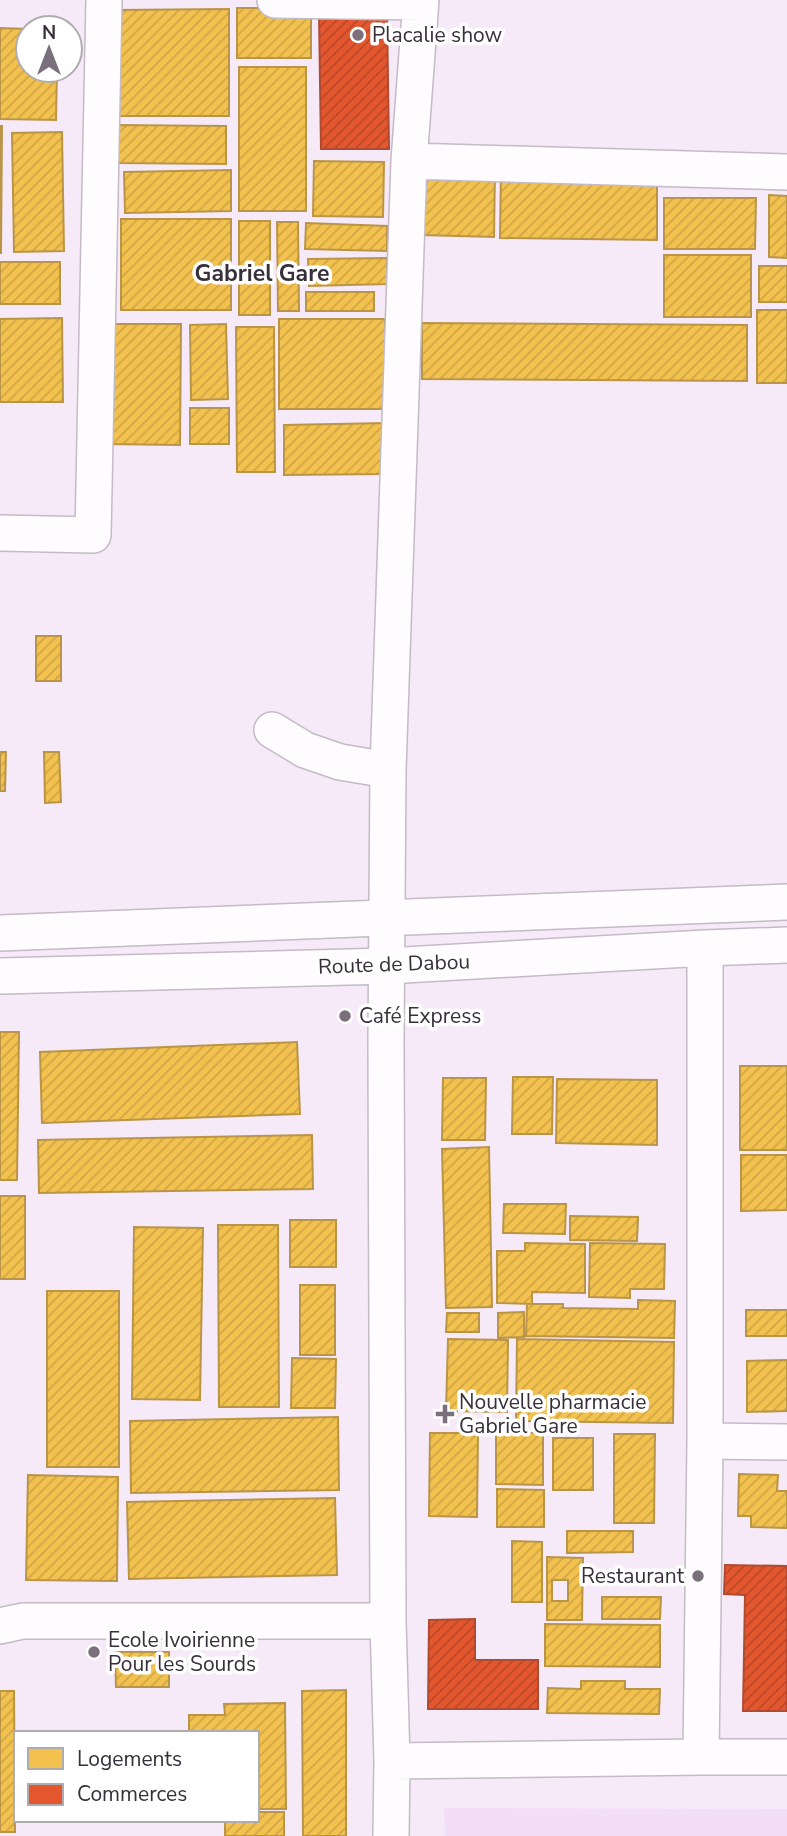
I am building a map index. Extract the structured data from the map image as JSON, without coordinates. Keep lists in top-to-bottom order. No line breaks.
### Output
{"streets":{"street":["Route de Dabou"]},"districts":["Gabriel Gare"],"places":{"other":["Placalie show","Café Express","Restaurant","Ecole Ivoirienne Pour les Sourds"],"health":["Nouvelle pharmacie Gabriel Gare"]},"legend":["Logements","Commerces"],"north":"top"}
